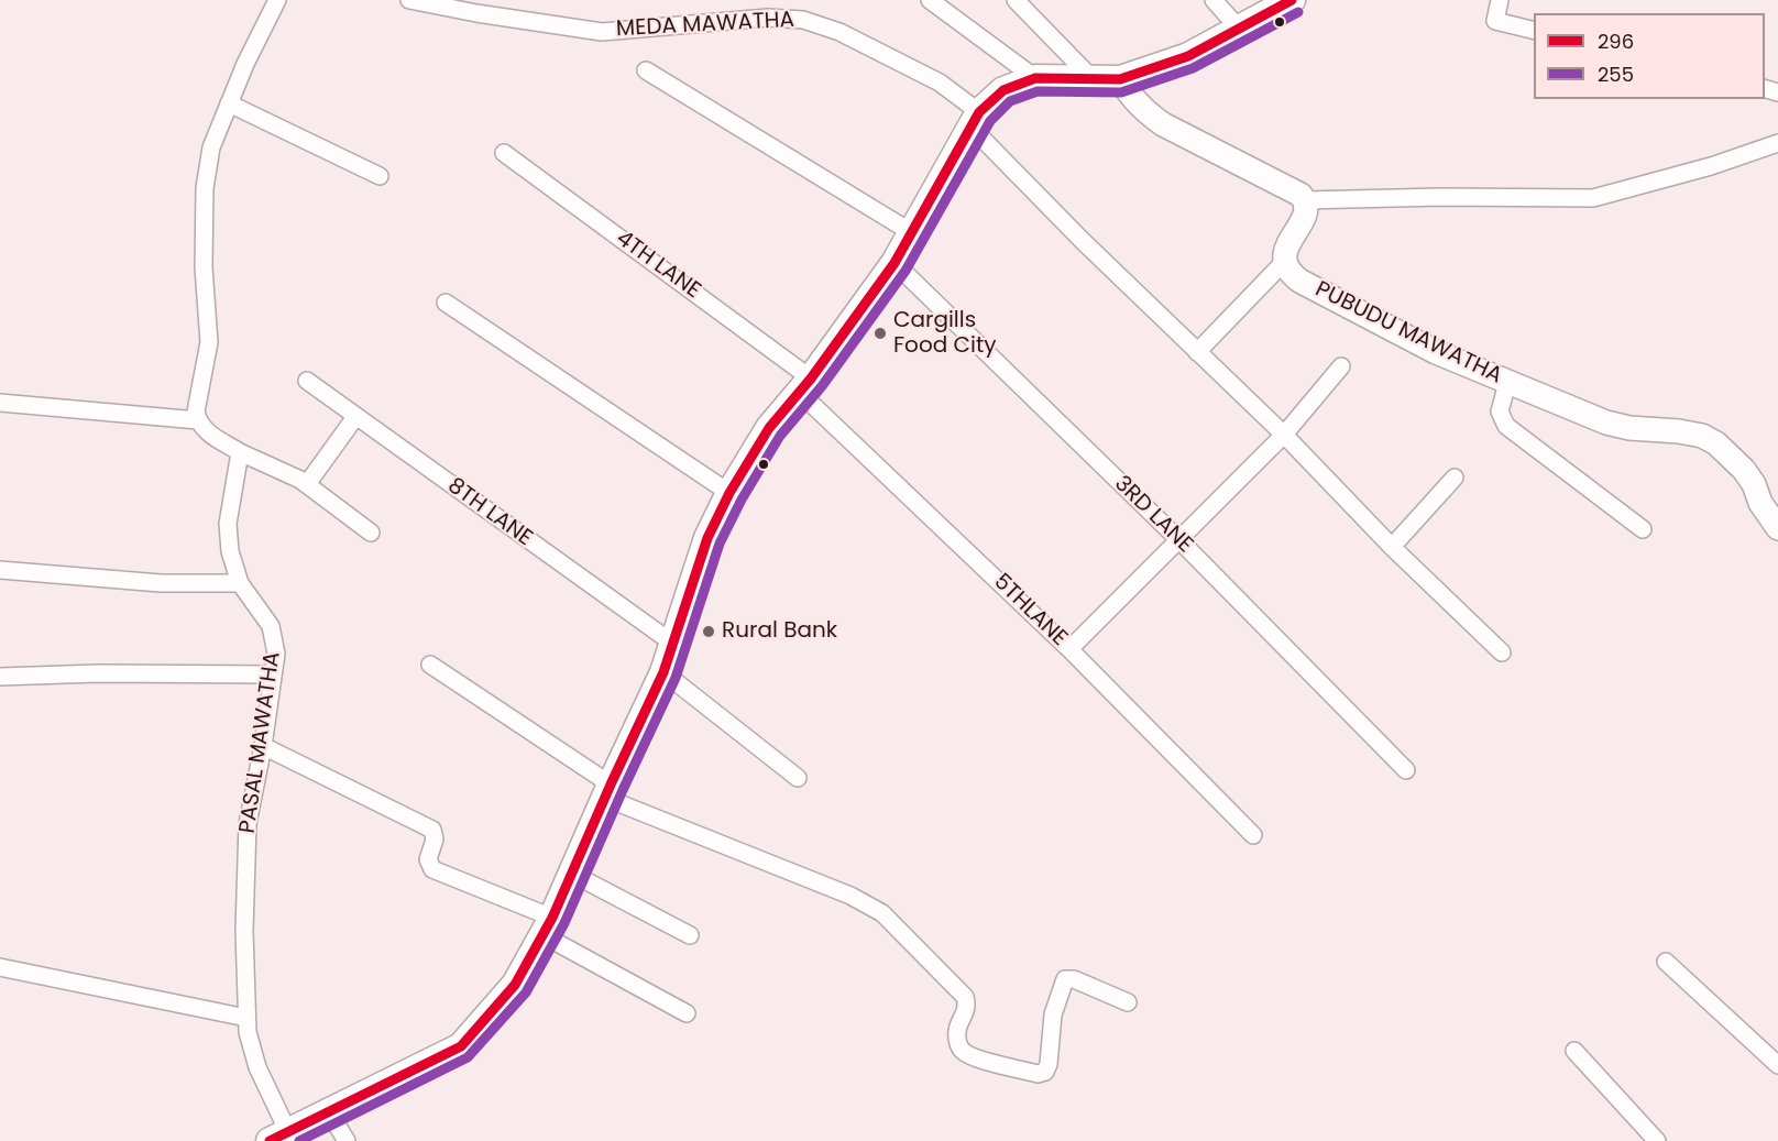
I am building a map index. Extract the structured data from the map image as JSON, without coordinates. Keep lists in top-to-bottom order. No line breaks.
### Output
{"streets":{"street":["MEDA MAWATHA","4TH LANE","PUBUDU MAWATHA","8TH LANE","3RD LANE","5THLANE","PASAL MAWATHA"]},"crossings":[["4TH LANE","5THLANE"]],"places":["Cargills Food City","Rural Bank"],"lines":["transit line 296","transit line 255"],"legend":["296","255"]}
